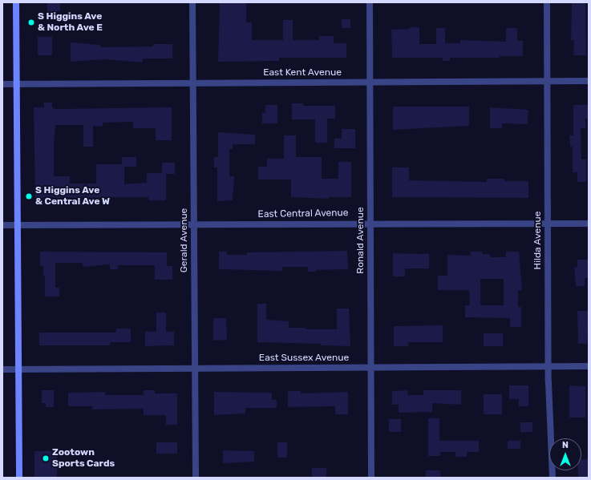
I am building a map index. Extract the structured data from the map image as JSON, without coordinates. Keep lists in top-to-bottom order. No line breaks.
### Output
{"streets":{"street":["East Kent Avenue","East Central Avenue","Gerald Avenue","Ronald Avenue","Hilda Avenue","East Sussex Avenue"]},"crossings":[["East Kent Avenue","Gerald Avenue"],["East Kent Avenue","Ronald Avenue"],["East Kent Avenue","Hilda Avenue"],["East Central Avenue","Gerald Avenue"],["East Central Avenue","Ronald Avenue"],["East Central Avenue","Hilda Avenue"],["Gerald Avenue","East Sussex Avenue"],["Ronald Avenue","East Sussex Avenue"],["Hilda Avenue","East Sussex Avenue"]],"places":["S Higgins Ave & North Ave E","S Higgins Ave & Central Ave W","Zootown Sports Cards"],"north":"top"}
